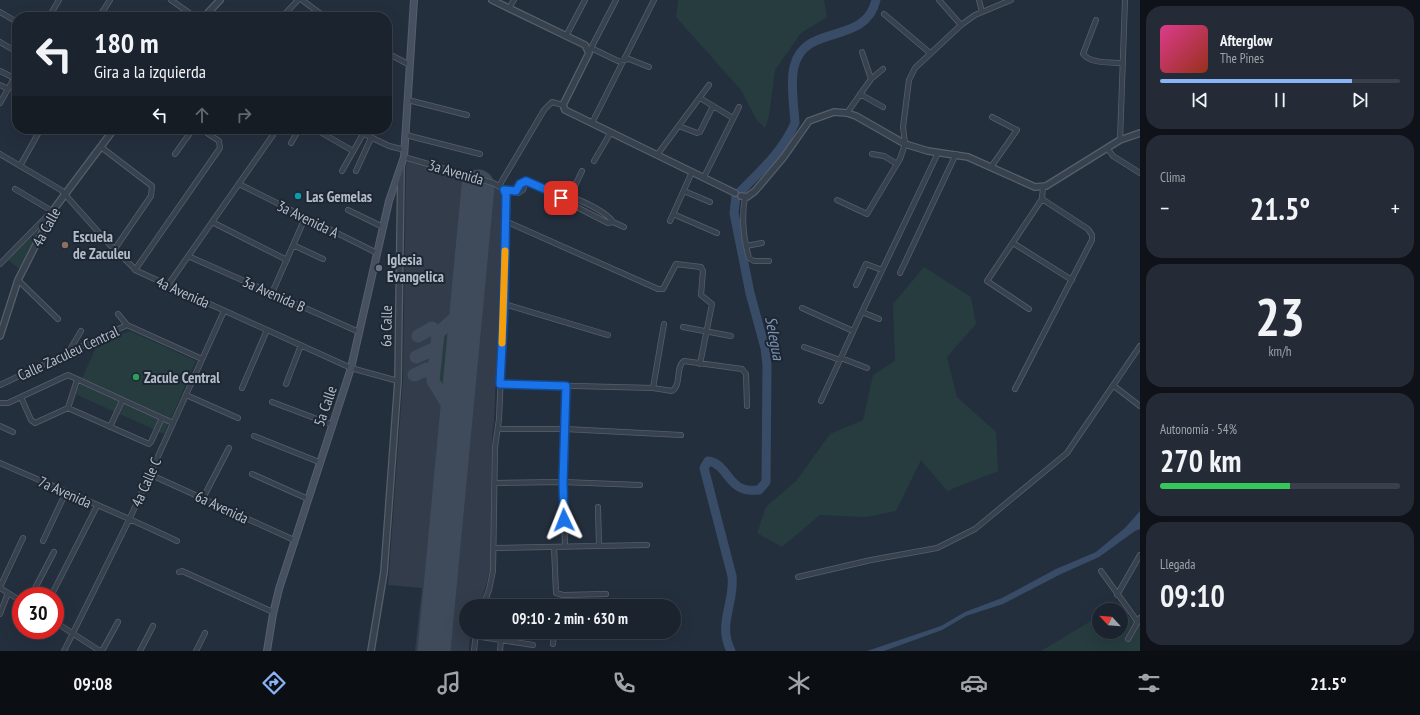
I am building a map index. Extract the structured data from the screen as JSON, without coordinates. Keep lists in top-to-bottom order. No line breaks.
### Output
{"streets":{"main road":["6a Calle","5a Calle"],"street":["3a Avenida","3a Avenida A","4a Calle","4a Avenida","3a Avenida B","Calle Zaculeu Central","4a Calle C","7a Avenida","6a Avenida"]},"crossings":[["3a Avenida","6a Calle"],["3a Avenida A","5a Calle"],["4a Calle","4a Avenida"],["4a Avenida","6a Calle"],["4a Avenida","5a Calle"],["4a Avenida","4a Calle C"],["3a Avenida B","5a Calle"],["6a Calle","5a Calle"],["Calle Zaculeu Central","4a Calle C"],["5a Calle","6a Avenida"],["4a Calle C","7a Avenida"],["4a Calle C","6a Avenida"]],"water":["Selegua"],"places":["Las Gemelas","Escuela de Zaculeu","Iglesia Evangelica","Zacule Central"],"north":"top left","page":{"turn":["180 m","Gira a la izquierda"],"song":["Afterglow","The Pines"],"tile":["Clima",["23","km/h"],["Autonomía · 54%","270 km"],["Llegada","09:10"]],"heat":["−","21.5°","+"],"limit":"30","trip":"09:10 · 2 min · 630 m","tabs":["09:08","21.5°"]}}
